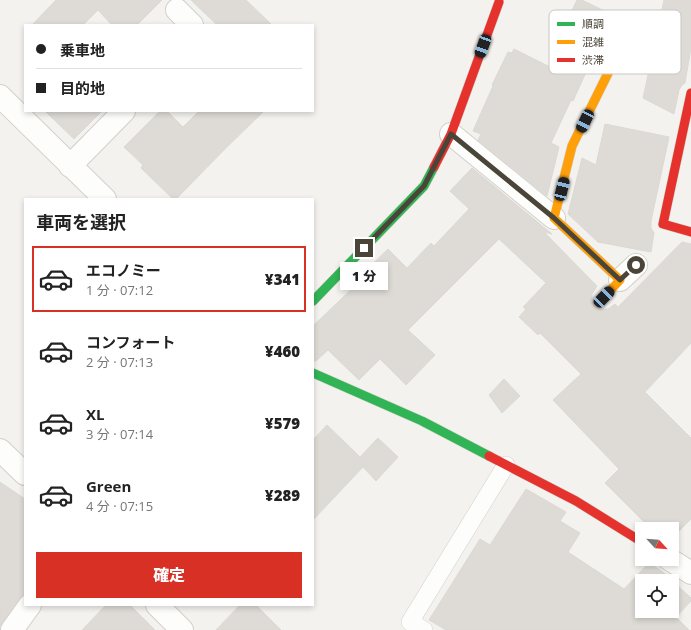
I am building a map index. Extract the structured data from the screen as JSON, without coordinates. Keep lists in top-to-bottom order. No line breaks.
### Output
{"legend":["順調","混雑","渋滞"],"north":"bottom right","page":{"banner":["乗車地","目的地"],"heading":"車両を選択","list":[{"name":"エコノミー","note":"1 分 · 07:12","value":"¥341"},{"name":"コンフォート","note":"2 分 · 07:13","value":"¥460"},{"name":"XL","note":"3 分 · 07:14","value":"¥579"},{"name":"Green","note":"4 分 · 07:15","value":"¥289"}],"bubble":"1 分","buttons":"確定"}}
